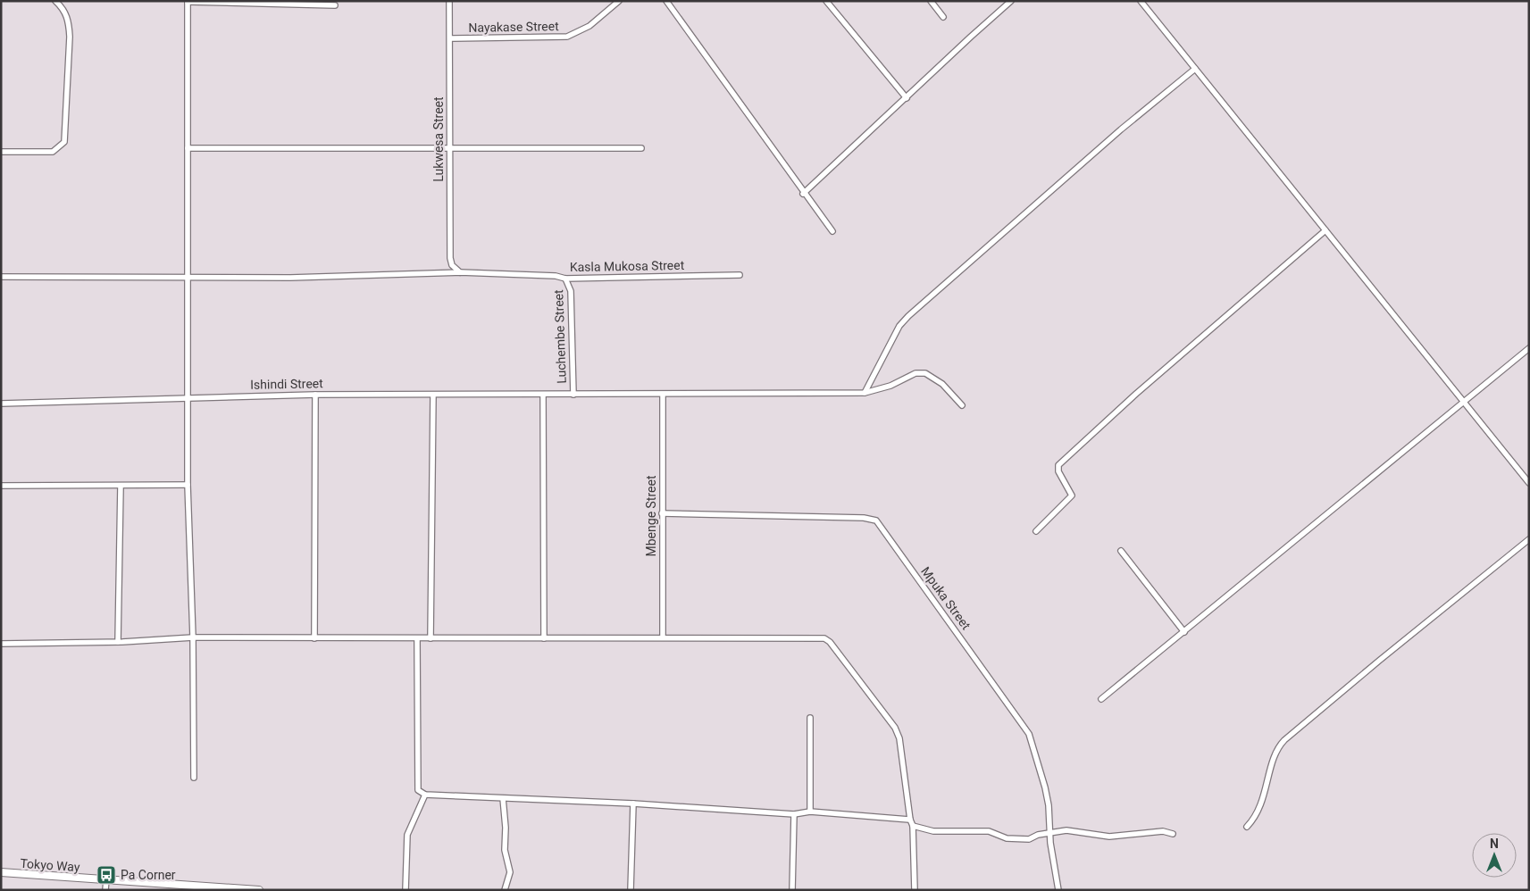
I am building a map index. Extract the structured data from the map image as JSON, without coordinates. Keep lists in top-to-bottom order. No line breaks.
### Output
{"streets":{"street":["Nayakase Street","Lukwesa Street","Kasla Mukosa Street","Luchembe Street","Ishindi Street","Mbenge Street","Mpuka Street","Tokyo Way"]},"crossings":[["Nayakase Street","Lukwesa Street"],["Lukwesa Street","Kasla Mukosa Street"],["Kasla Mukosa Street","Luchembe Street"],["Luchembe Street","Ishindi Street"],["Ishindi Street","Mbenge Street"],["Mbenge Street","Mpuka Street"]],"places":{"bus stop":["Pa Corner"]},"north":"top"}
